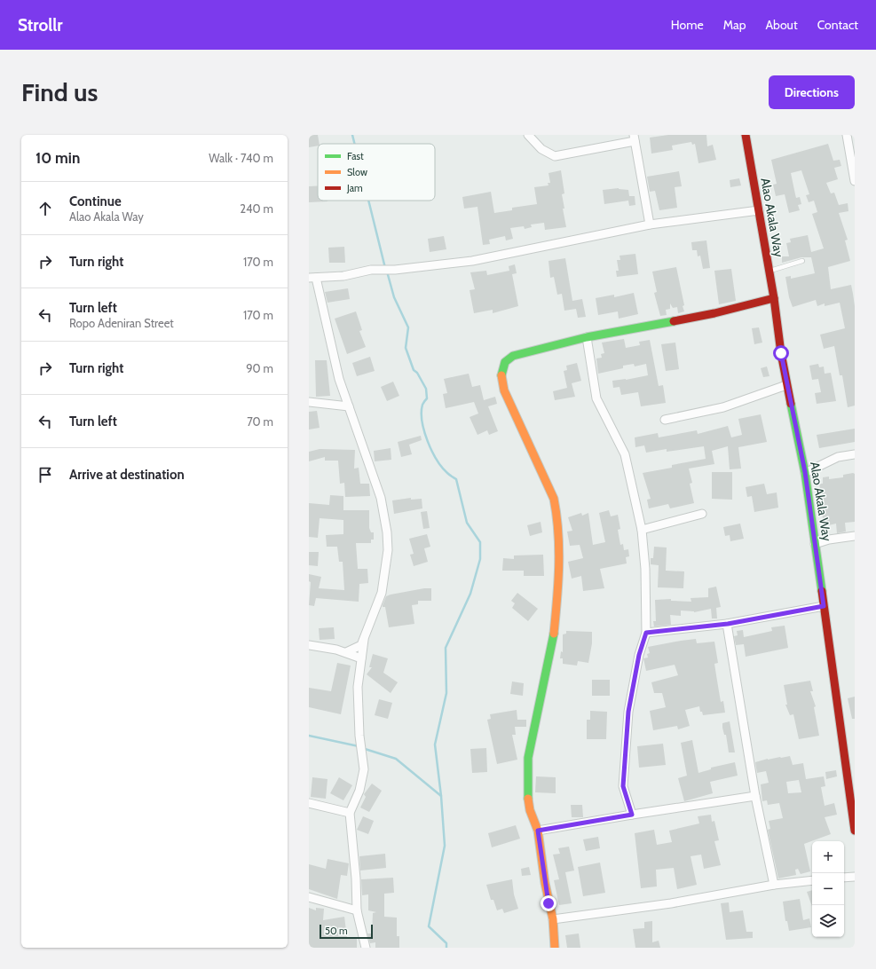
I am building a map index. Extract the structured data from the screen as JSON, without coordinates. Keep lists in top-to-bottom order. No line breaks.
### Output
{"streets":{"street":["Alao Akala Way"]},"legend":["Fast","Slow","Jam"],"scale_bar":"50 m","page":{"header":"Strollr","nav":["Home","Map","About","Contact"],"buttons":"Directions","title":"Find us","heading":["10 min","Walk · 740 m"],"list":[["Continue","Alao Akala Way","240 m"],["Turn right","170 m"],["Turn left","Ropo Adeniran Street","170 m"],["Turn right","90 m"],["Turn left","70 m"],"Arrive at destination"],"map_buttons":["+","−"],"scale":"50 m"}}
